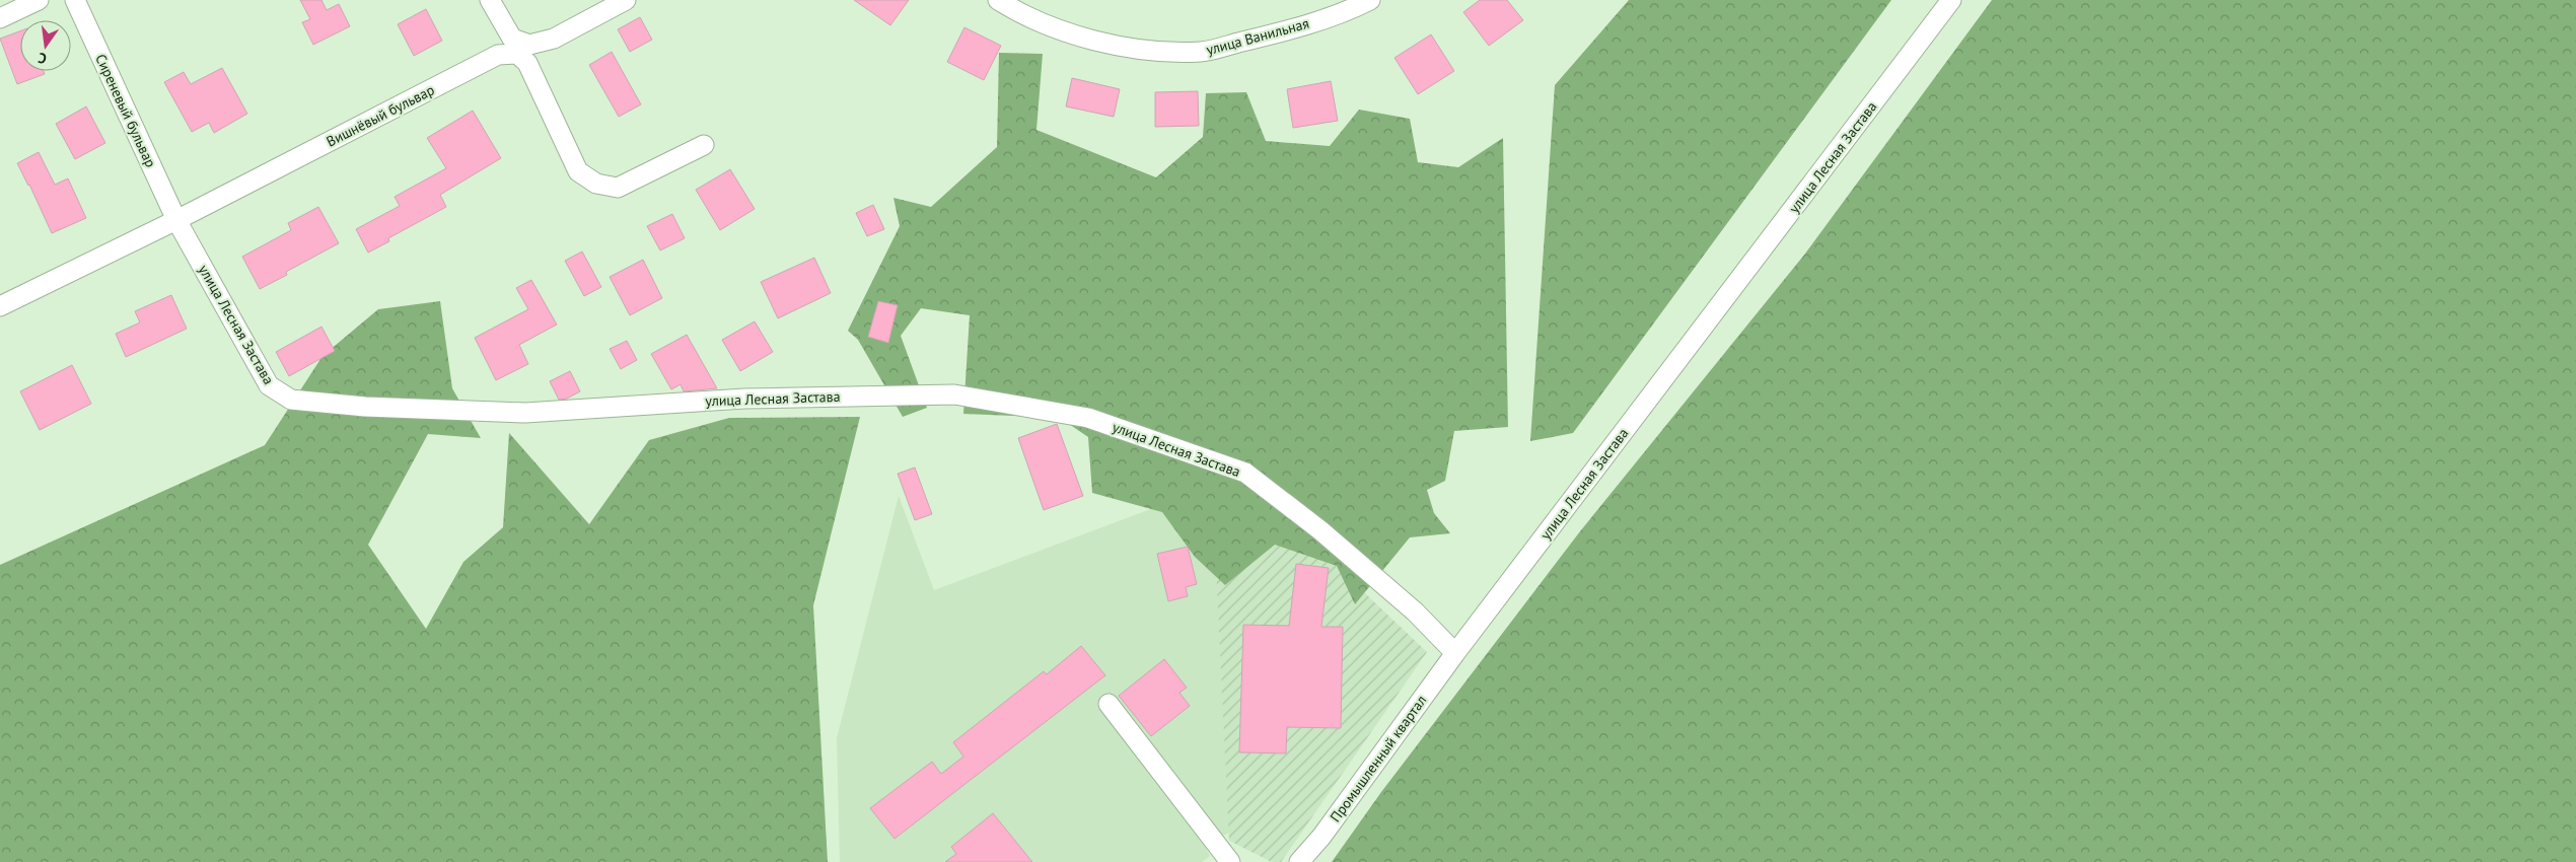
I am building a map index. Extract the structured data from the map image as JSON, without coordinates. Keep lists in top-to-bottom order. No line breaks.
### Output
{"streets":{"street":["улица Ванильная","Сиреневый бульвар","Вишнёвый бульвар","улица Лесная Застава","Промышленный квартал"]},"crossings":[["Сиреневый бульвар","Вишнёвый бульвар"],["Сиреневый бульвар","улица Лесная Застава"],["Вишнёвый бульвар","улица Лесная Застава"],["улица Лесная Застава","Промышленный квартал"]],"north":"bottom"}
